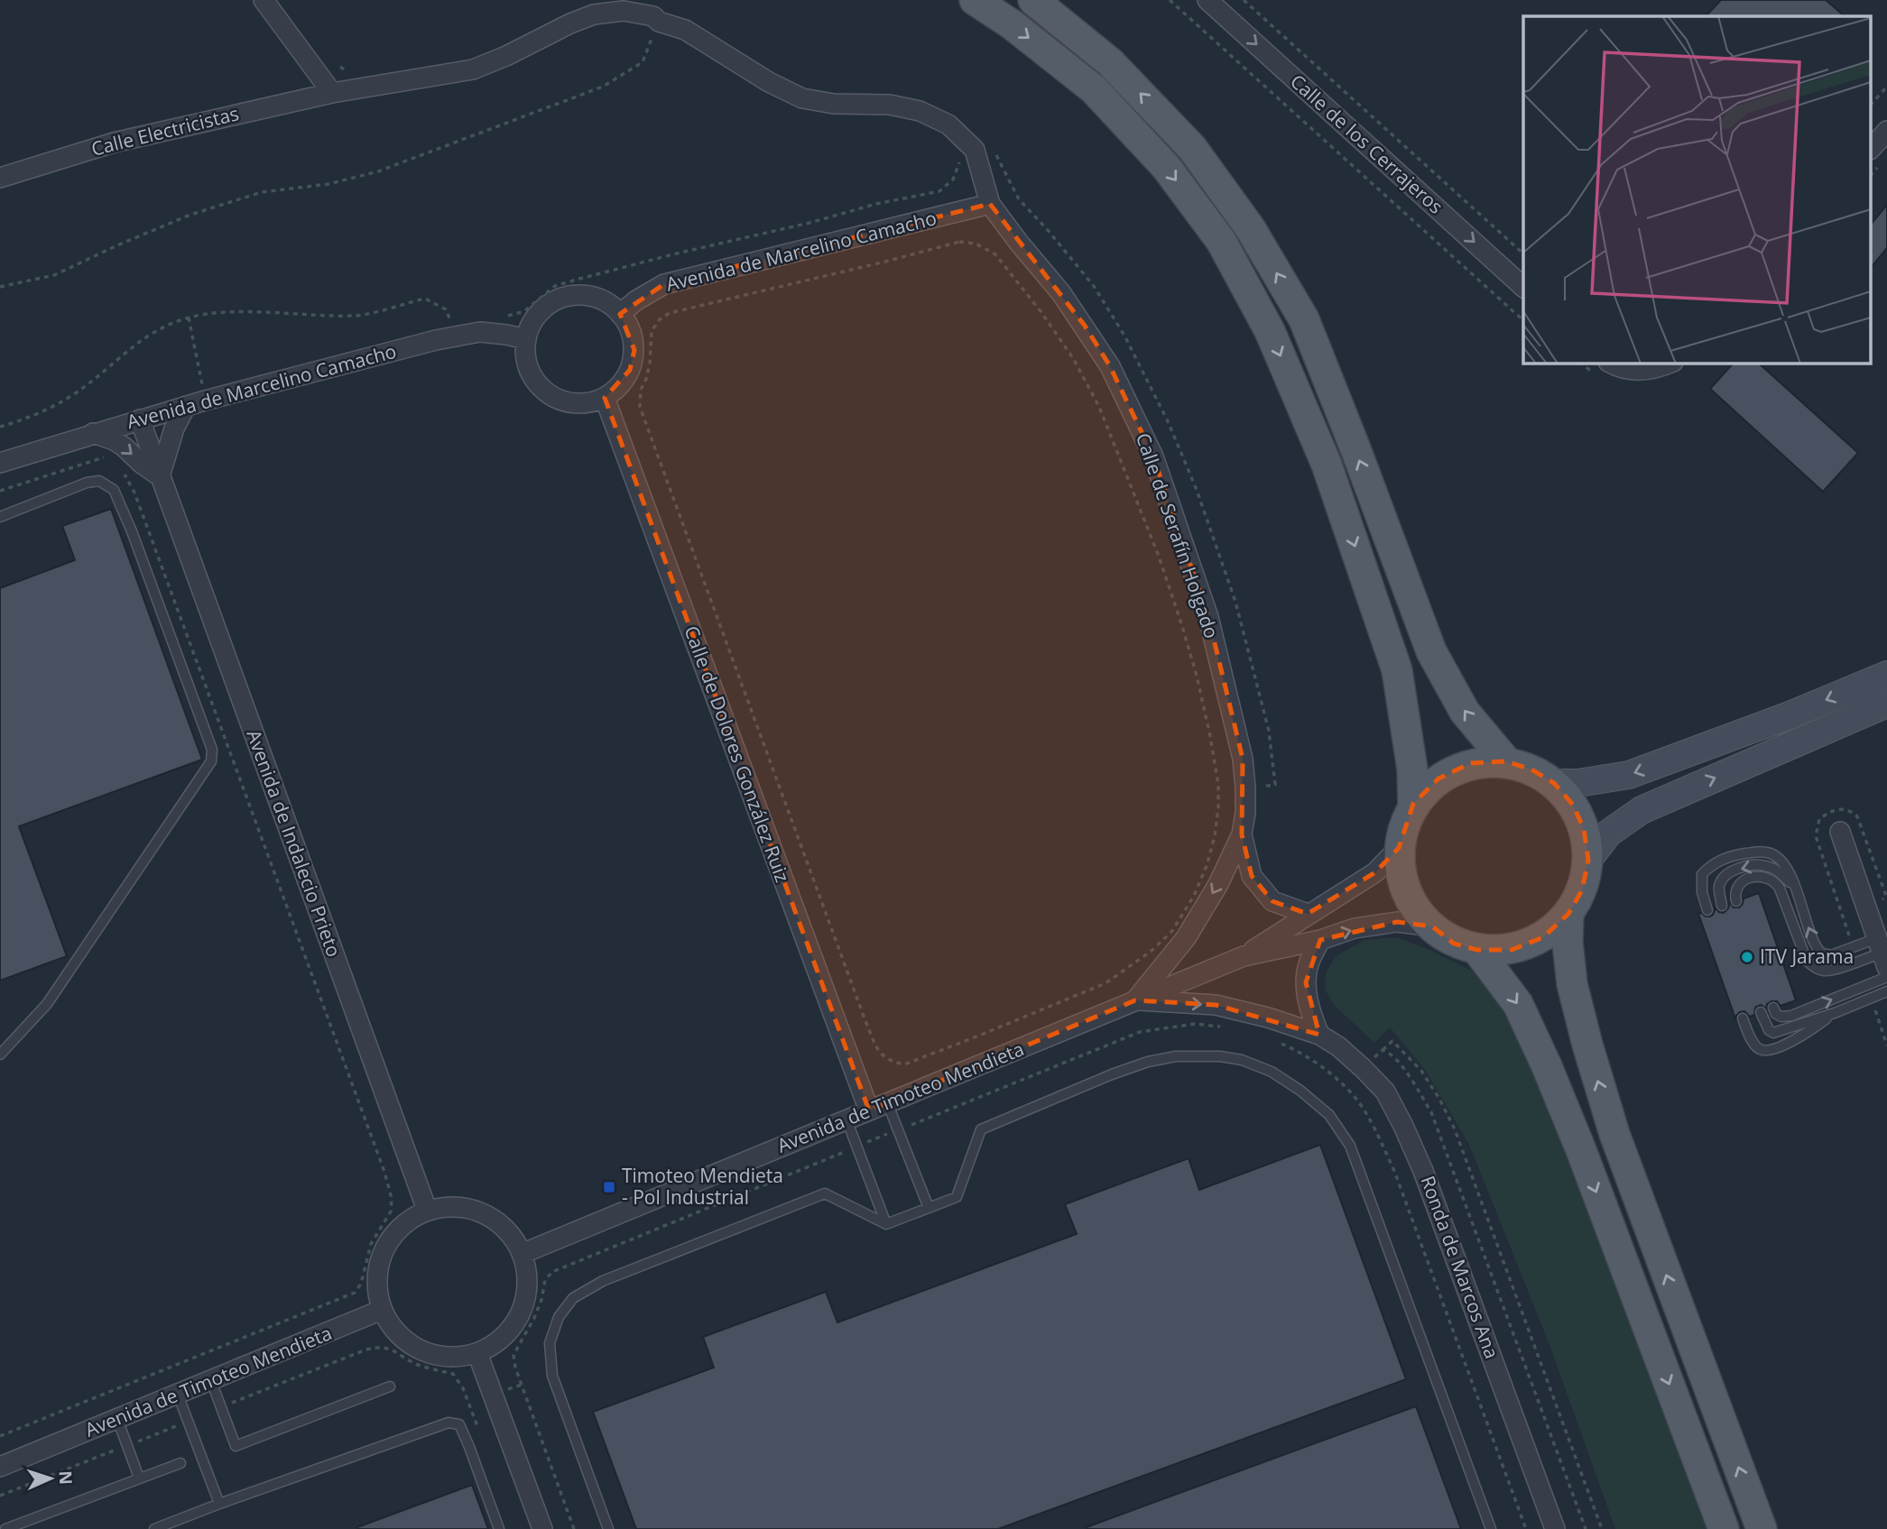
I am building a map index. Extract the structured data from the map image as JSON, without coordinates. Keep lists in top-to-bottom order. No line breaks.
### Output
{"streets":{"street":["Calle Electricistas","Calle de los Cerrajeros","Avenida de Marcelino Camacho","Calle de Serafín Holgado","Calle de Dolores González Ruiz","Avenida de Indalecio Prieto","Avenida de Timoteo Mendieta","Ronda de Marcos Ana"]},"crossings":[["Calle Electricistas","Avenida de Marcelino Camacho"],["Calle Electricistas","Calle de Serafín Holgado"],["Avenida de Marcelino Camacho","Calle de Serafín Holgado"],["Avenida de Marcelino Camacho","Calle de Dolores González Ruiz"],["Avenida de Marcelino Camacho","Avenida de Indalecio Prieto"],["Calle de Serafín Holgado","Avenida de Timoteo Mendieta"],["Calle de Serafín Holgado","Ronda de Marcos Ana"],["Calle de Dolores González Ruiz","Avenida de Timoteo Mendieta"],["Avenida de Indalecio Prieto","Avenida de Timoteo Mendieta"],["Avenida de Timoteo Mendieta","Ronda de Marcos Ana"]],"one_way":["Calle de los Cerrajeros"],"places":{"other":["ITV Jarama"],"transit":["Timoteo Mendieta - Pol Industrial"]},"north":"right"}
